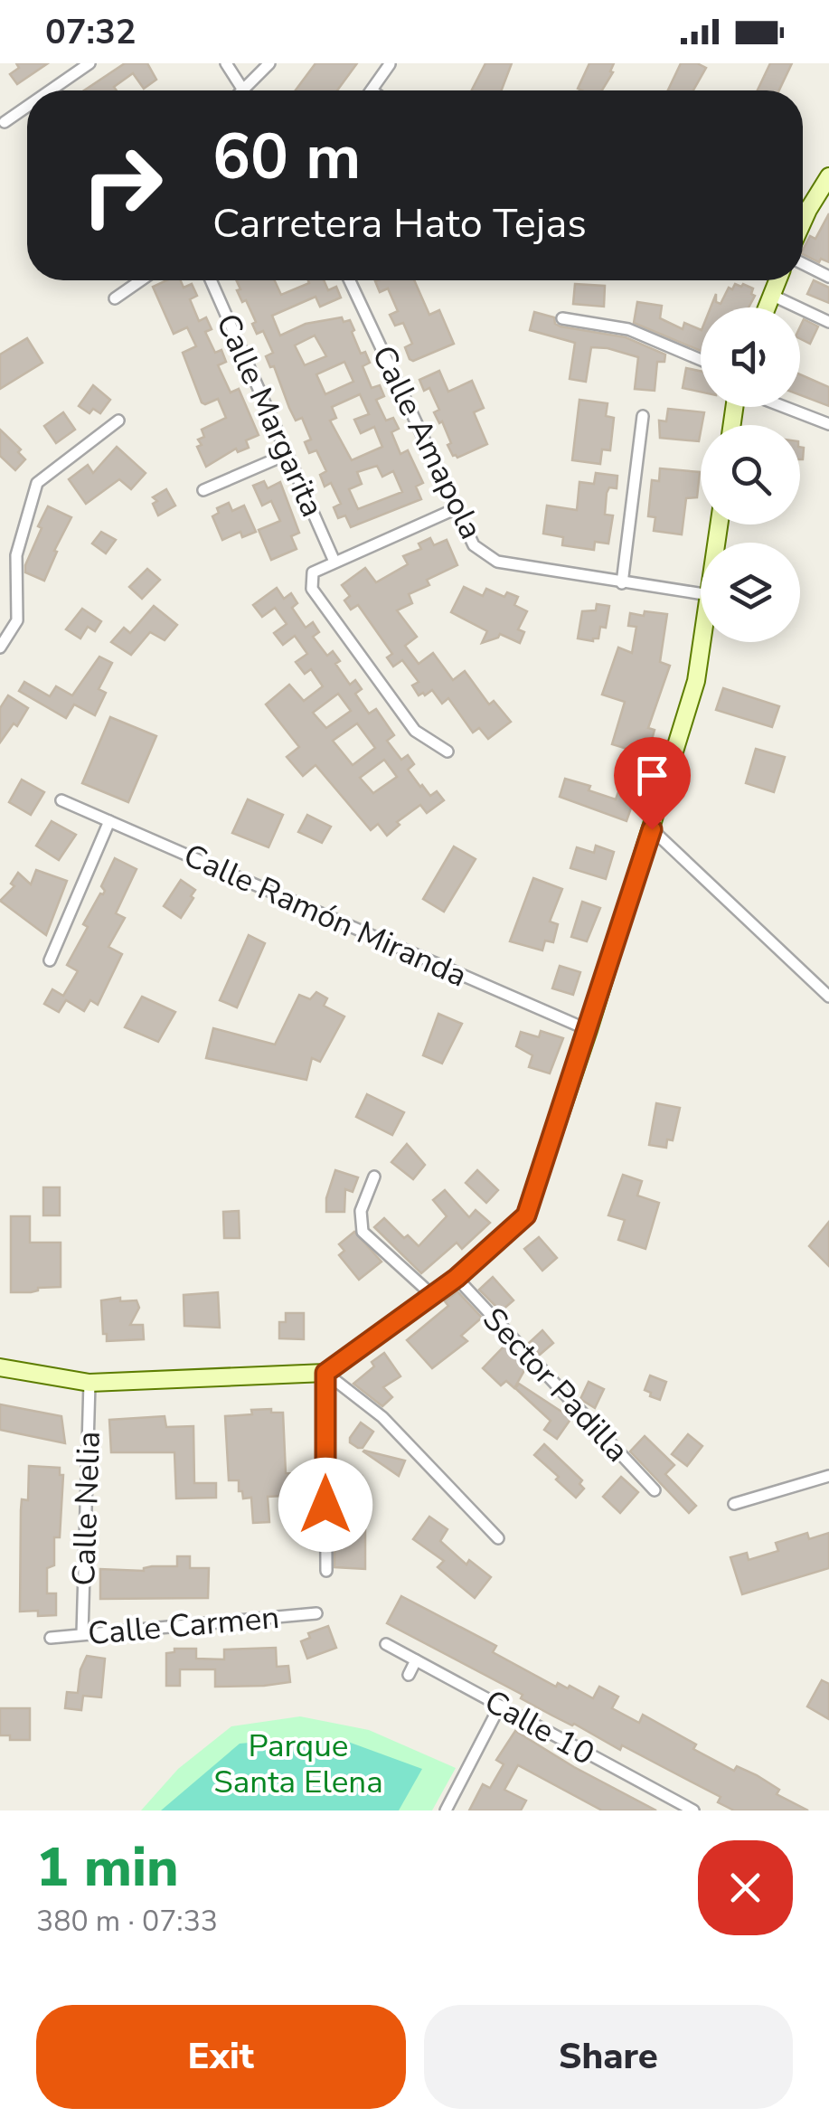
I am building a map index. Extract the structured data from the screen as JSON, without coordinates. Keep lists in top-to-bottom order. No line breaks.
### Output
{"streets":{"street":["Calle Margarita","Calle Amapola","Calle Ramón Miranda","Sector Padilla","Calle Nelia","Calle Carmen","Calle 10"]},"crossings":[["Calle Nelia","Calle Carmen"]],"parks":["Parque Santa Elena"],"page":{"status":"07:32","turn":["60 m","Carretera Hato Tejas"],"heading":["1 min","380 m · 07:33"],"buttons":["Exit","Share"]}}
